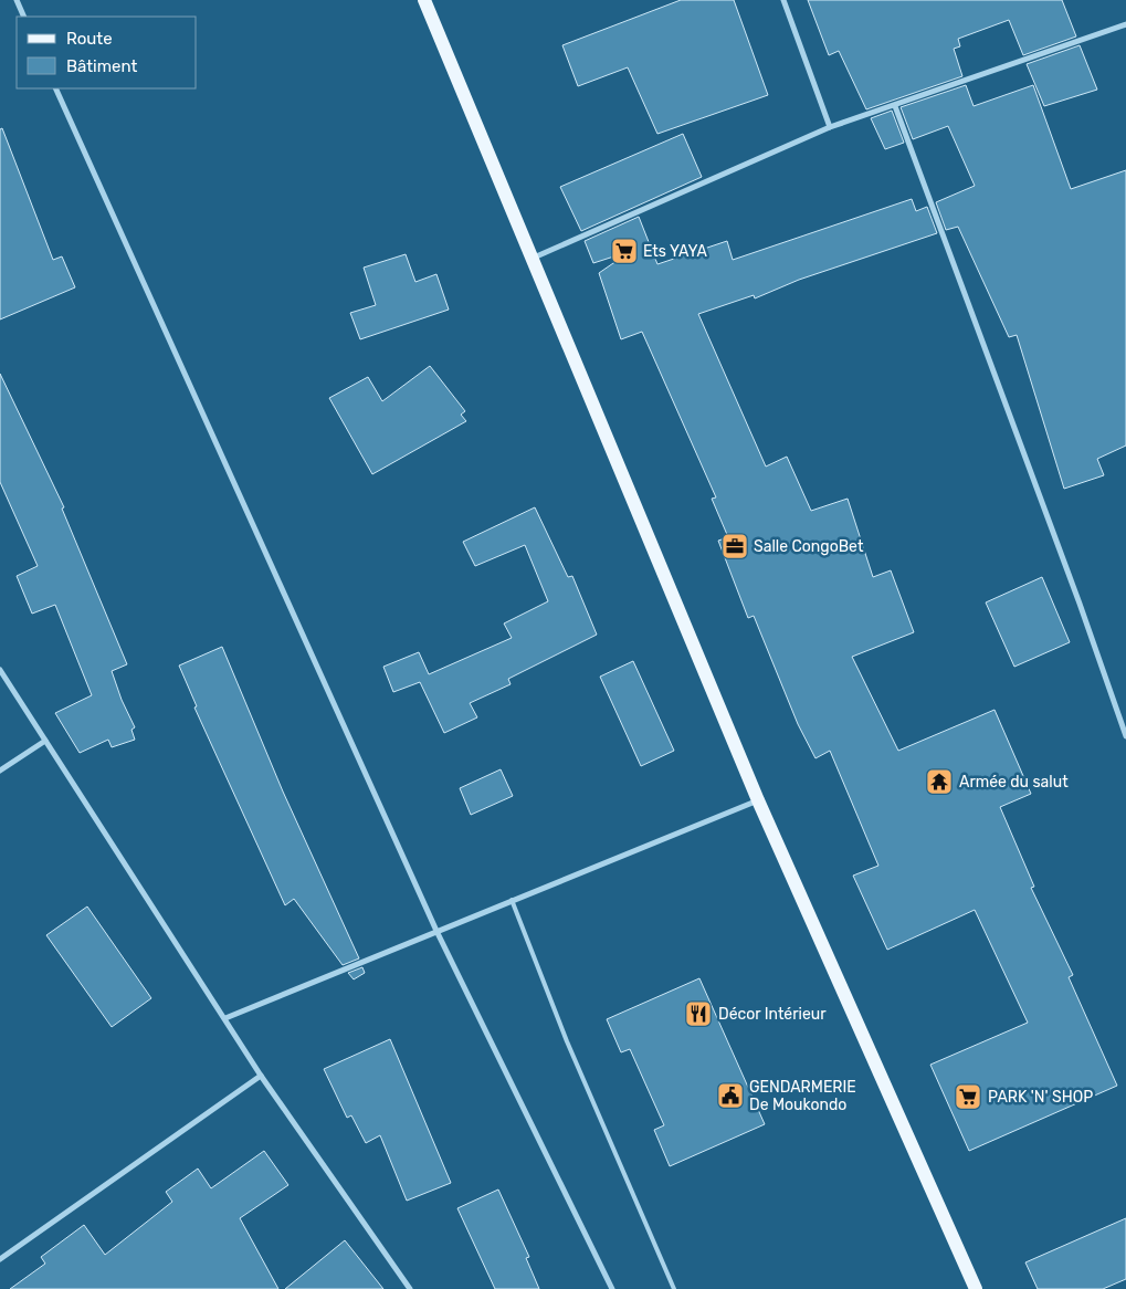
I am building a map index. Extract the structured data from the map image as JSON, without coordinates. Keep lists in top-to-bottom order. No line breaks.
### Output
{"places":{"supermarket":["Ets YAYA","PARK 'N' SHOP"],"office":["Salle CongoBet"],"temple":["Armée du salut"],"restaurant":["Décor Intérieur"],"public building":["GENDARMERIE De Moukondo"]},"legend":["Route","Bâtiment"]}
